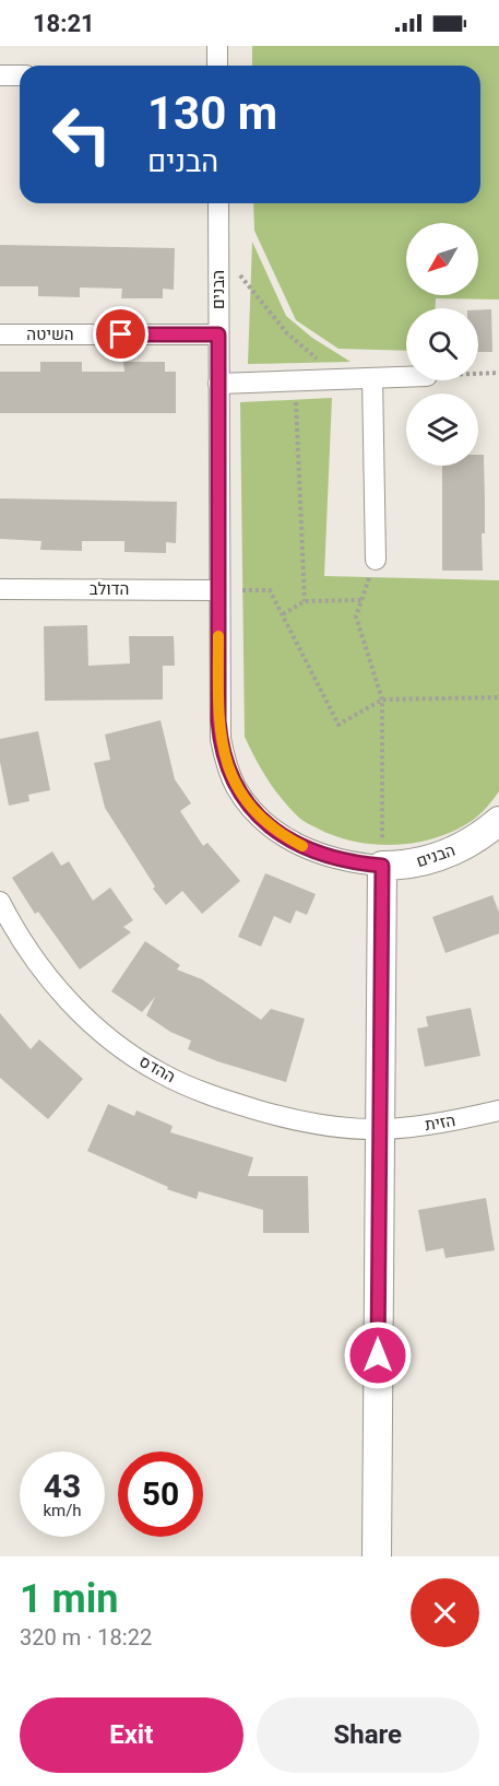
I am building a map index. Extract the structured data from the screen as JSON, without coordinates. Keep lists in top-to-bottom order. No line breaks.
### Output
{"streets":{"main road":["הבנים"],"street":["השיטה","הדולב","ההדס","הזית"]},"crossings":[["הבנים","השיטה"],["הבנים","הדולב"],["ההדס","הזית"]],"north":"bottom left","page":{"status":"18:21","turn":["130 m","הבנים"],"speed":"43 km/h","limit":"50","heading":["1 min","320 m · 18:22"],"buttons":["Exit","Share"]}}
